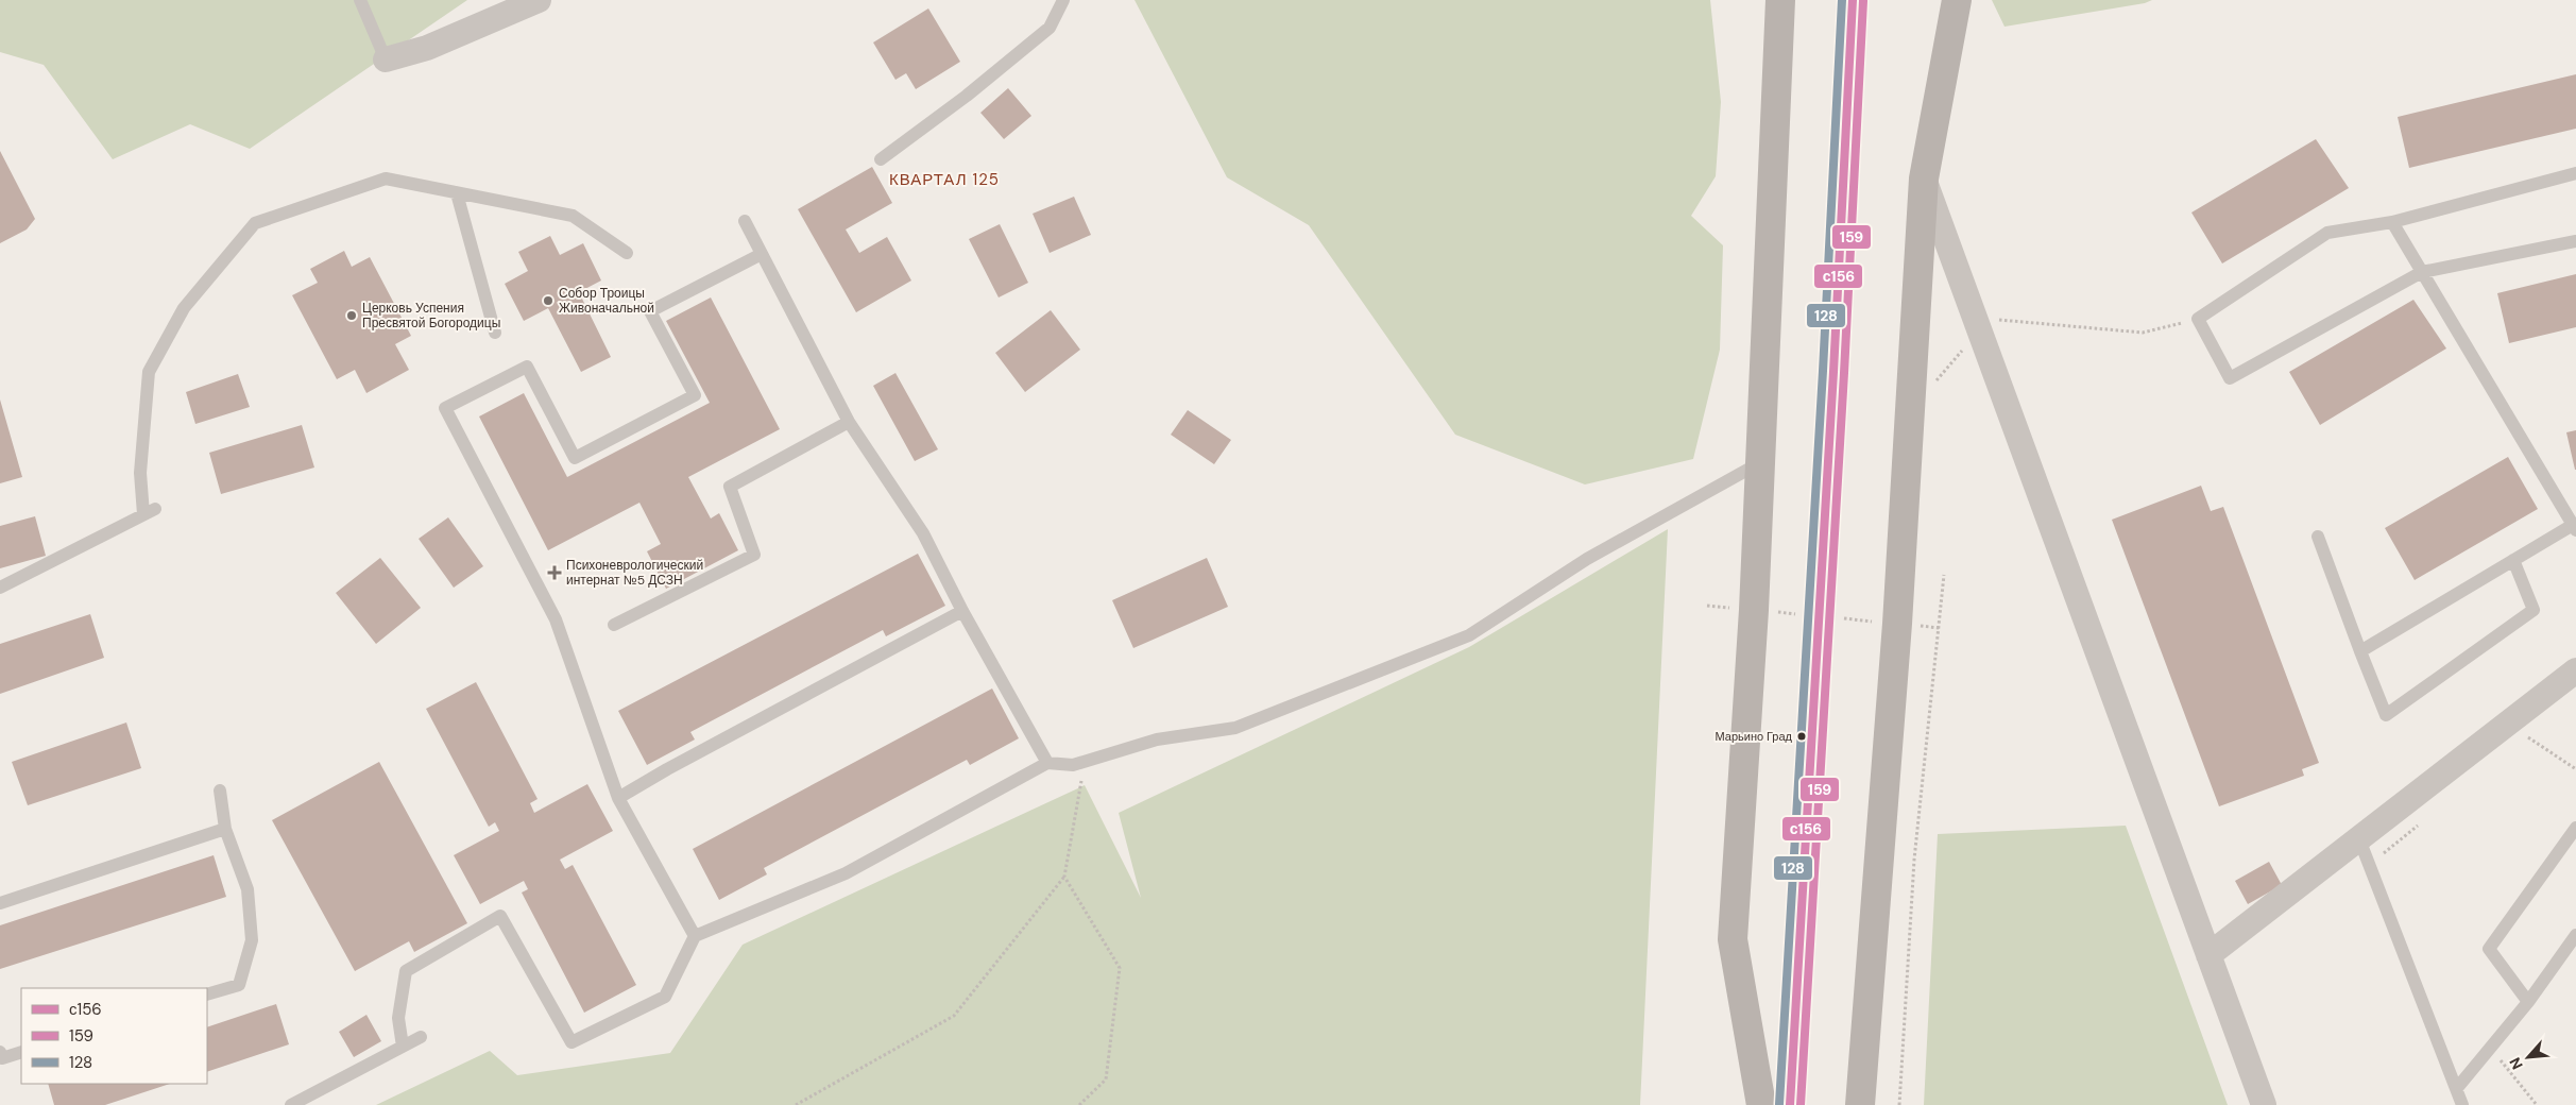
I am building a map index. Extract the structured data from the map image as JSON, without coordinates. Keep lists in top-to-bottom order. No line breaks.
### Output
{"districts":["КВАРТАЛ 125"],"places":{"other":["Собор Троицы Живоначальной","Церковь Успения Пресвятой Богородицы","Марьино Град"],"health":["Психоневрологический интернат №5 ДСЗН"]},"lines":["transit line с156","transit line 128","transit line 159"],"legend":["с156","159","128"],"north":"bottom left"}
